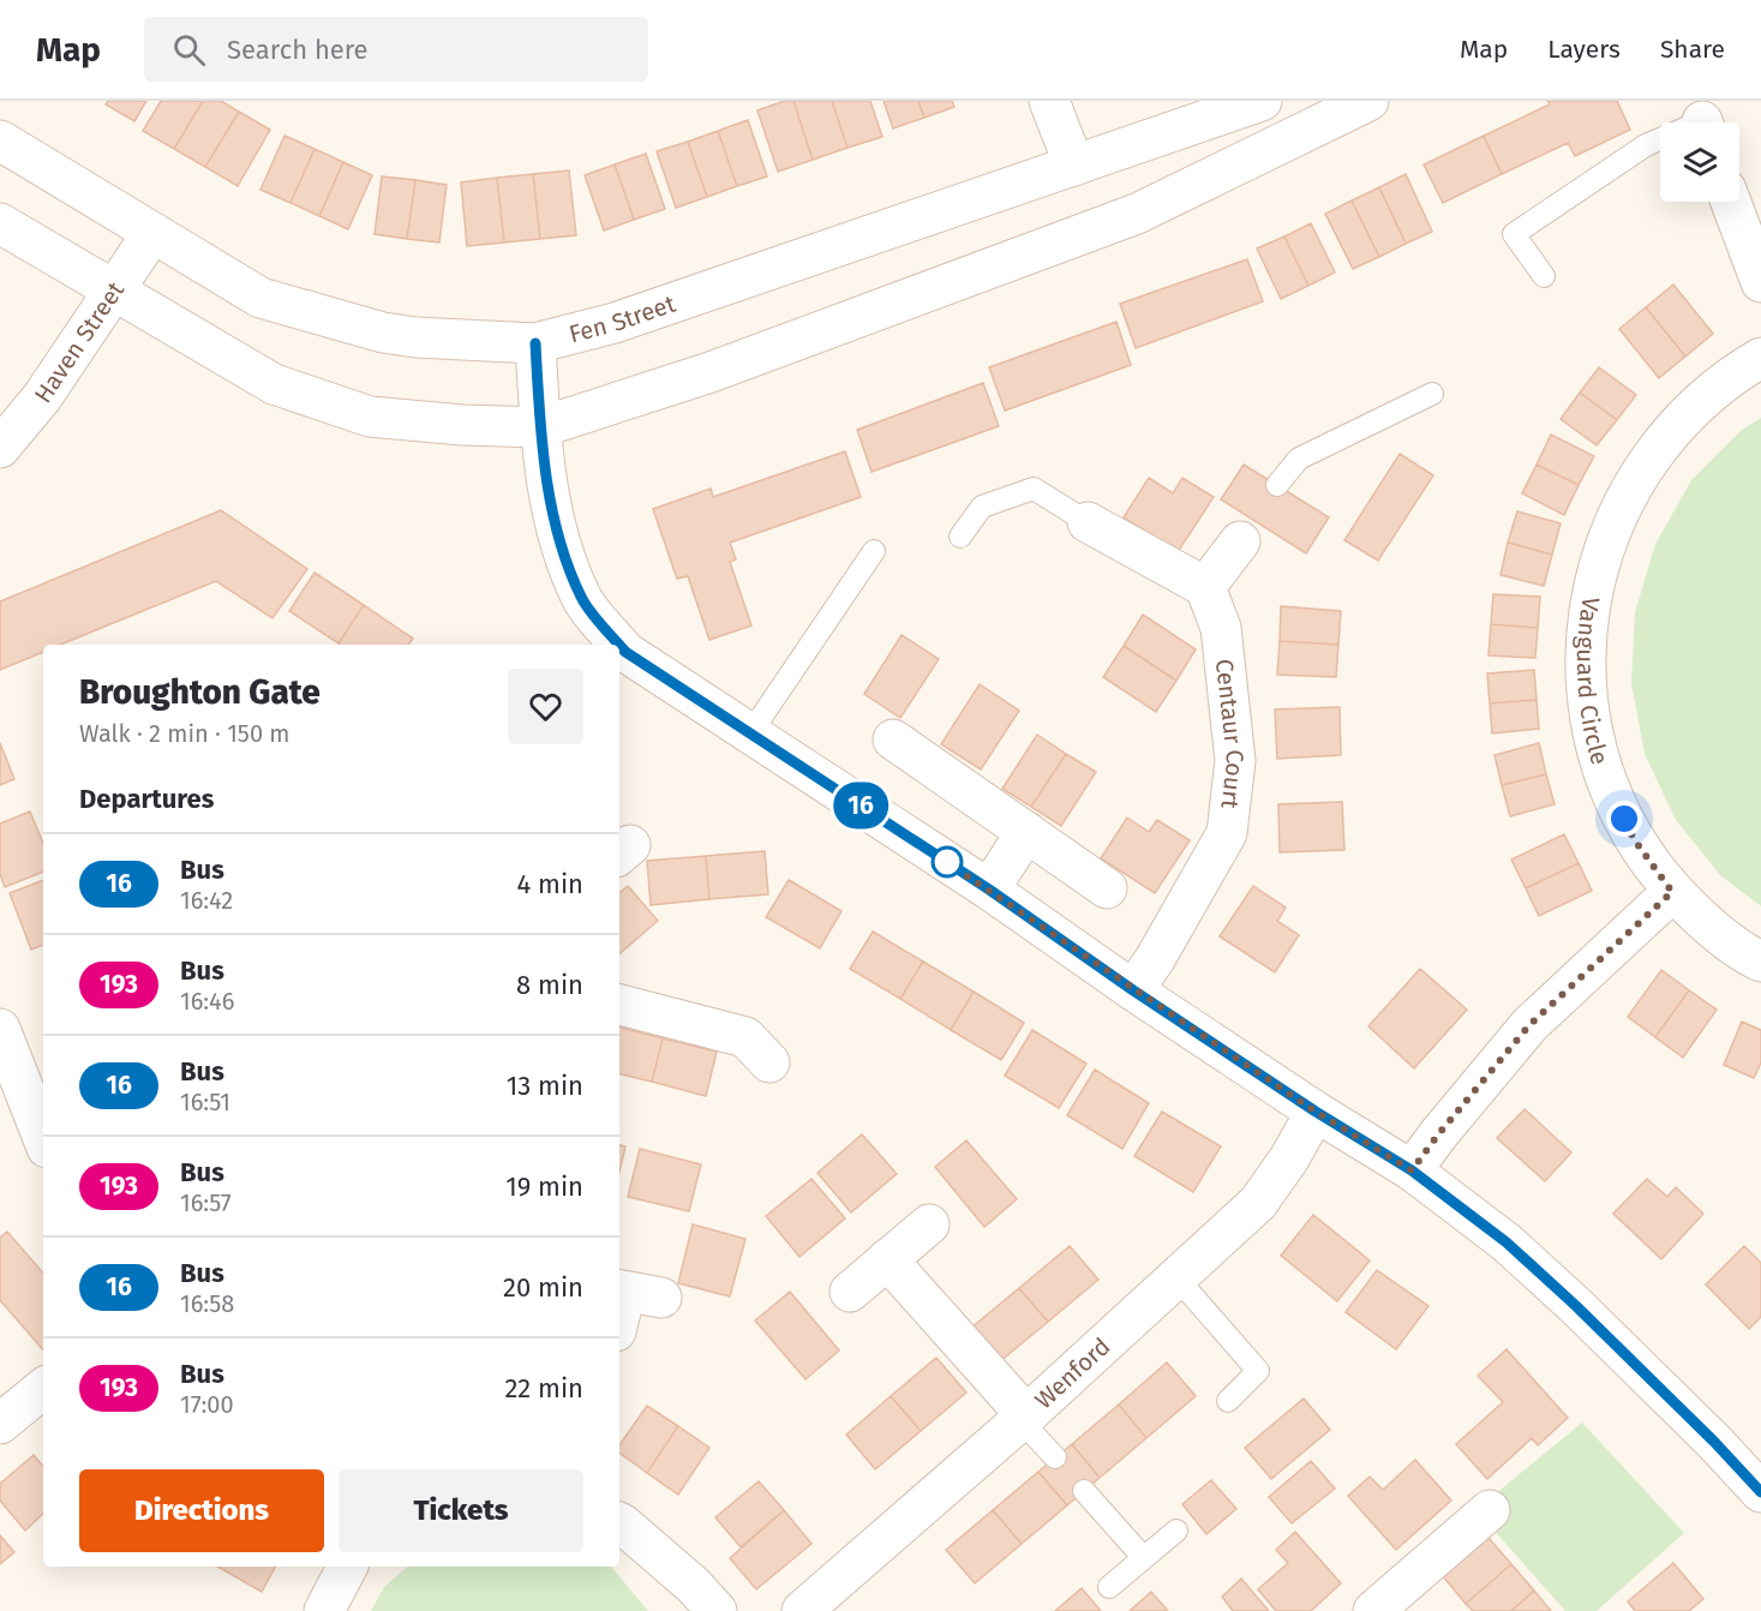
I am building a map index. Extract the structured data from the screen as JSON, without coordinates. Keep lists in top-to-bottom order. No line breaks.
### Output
{"streets":{"street":["Fen Street","Haven Street","Vanguard Circle","Centaur Court","Wenford"]},"crossings":[["Fen Street","Haven Street"]],"lines":["bus line 16"],"page":{"header":"Map","search":"Search here","nav":["Map","Layers","Share"],"on_map":"16","heading":[["Broughton Gate","Walk · 2 min · 150 m"],"Departures"],"list":[{"mark":"16","name":"Bus","note":"16:42","value":"4 min"},{"mark":"193","name":"Bus","note":"16:46","value":"8 min"},{"mark":"16","name":"Bus","note":"16:51","value":"13 min"},{"mark":"193","name":"Bus","note":"16:57","value":"19 min"},{"mark":"16","name":"Bus","note":"16:58","value":"20 min"},{"mark":"193","name":"Bus","note":"17:00","value":"22 min"}],"buttons":["Directions","Tickets"]}}
